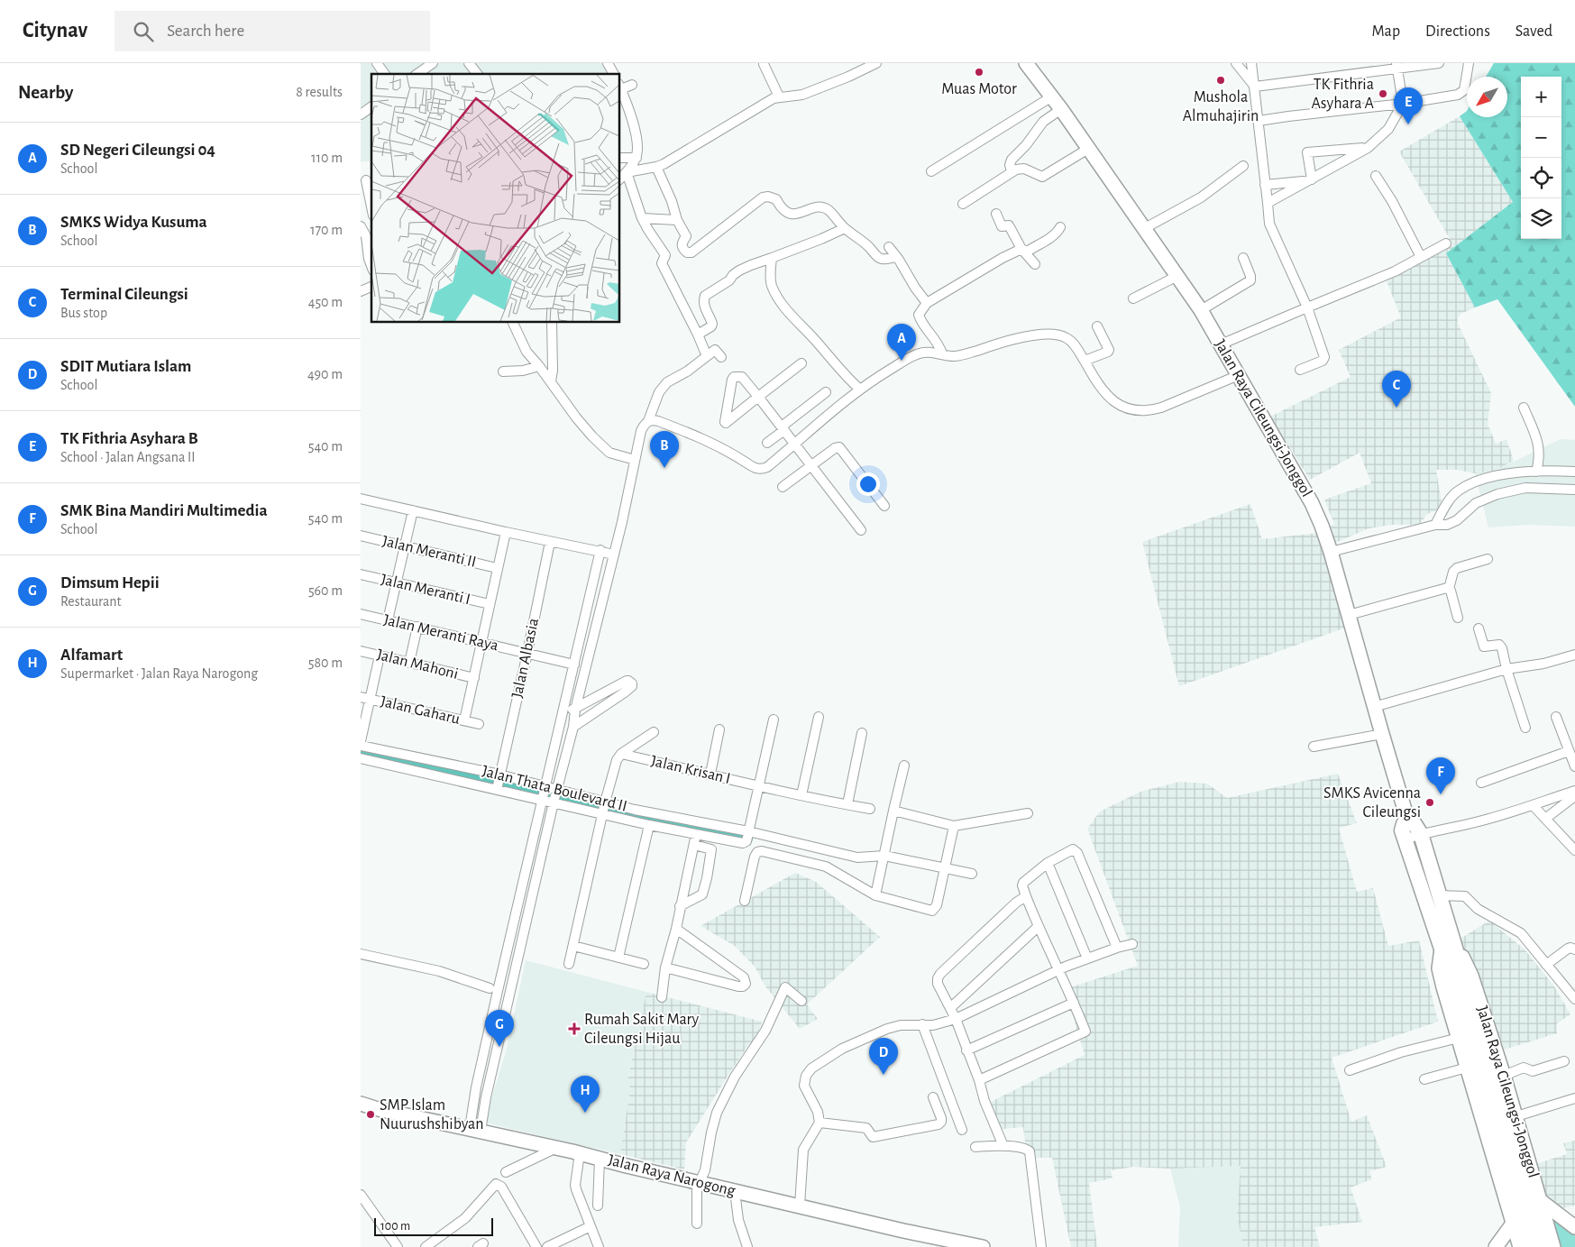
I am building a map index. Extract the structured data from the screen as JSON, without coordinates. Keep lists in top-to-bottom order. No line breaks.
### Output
{"streets":{"highway":["Jalan Raya Cileungsi-Jonggol"],"main road":["Jalan Raya Narogong"],"street":["Jalan Meranti II","Jalan Meranti I","Jalan Meranti Raya","Jalan Albasia","Jalan Mahoni","Jalan Gaharu","Jalan Krisan I","Jalan Thata Boulevard II"]},"crossings":[["Jalan Meranti Raya","Jalan Albasia"],["Jalan Albasia","Jalan Thata Boulevard II"]],"places":{"other":["Muas Motor","Mushola Almuhajirin","TK Fithria Asyhara A","SMKS Avicenna Cileungsi","SMP Islam Nuurushshibyan"],"health":["Rumah Sakit Mary Cileungsi Hijau"]},"scale_bar":"100 m","north":"bottom left","page":{"header":"Citynav","search":"Search here","nav":["Map","Directions","Saved"],"heading":["Nearby","8 results"],"map_buttons":["+","−"],"pins":["E","A","C","B","F","G","D","H"],"list":[{"mark":"A","name":"SD Negeri Cileungsi 04","note":"School","value":"110 m"},{"mark":"B","name":"SMKS Widya Kusuma","note":"School","value":"170 m"},{"mark":"C","name":"Terminal Cileungsi","note":"Bus stop","value":"450 m"},{"mark":"D","name":"SDIT Mutiara Islam","note":"School","value":"490 m"},{"mark":"E","name":"TK Fithria Asyhara B","note":"School · Jalan Angsana II","value":"540 m"},{"mark":"F","name":"SMK Bina Mandiri Multimedia","note":"School","value":"540 m"},{"mark":"G","name":"Dimsum Hepii","note":"Restaurant","value":"560 m"},{"mark":"H","name":"Alfamart","note":"Supermarket · Jalan Raya Narogong","value":"580 m"}],"scale":"100 m"}}
